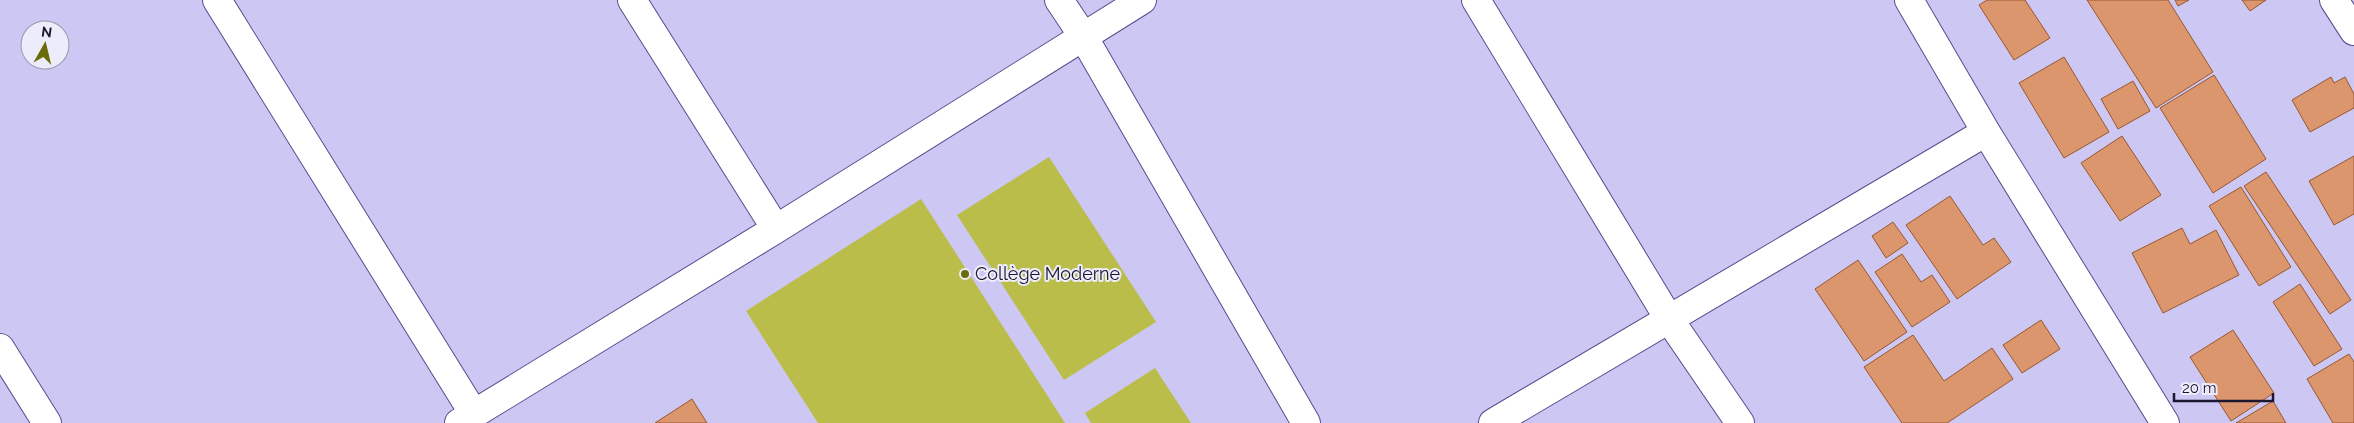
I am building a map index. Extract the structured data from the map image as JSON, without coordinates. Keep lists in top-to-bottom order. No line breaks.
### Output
{"places":["Collège Moderne"],"scale_bar":"20 m","north":"top"}
